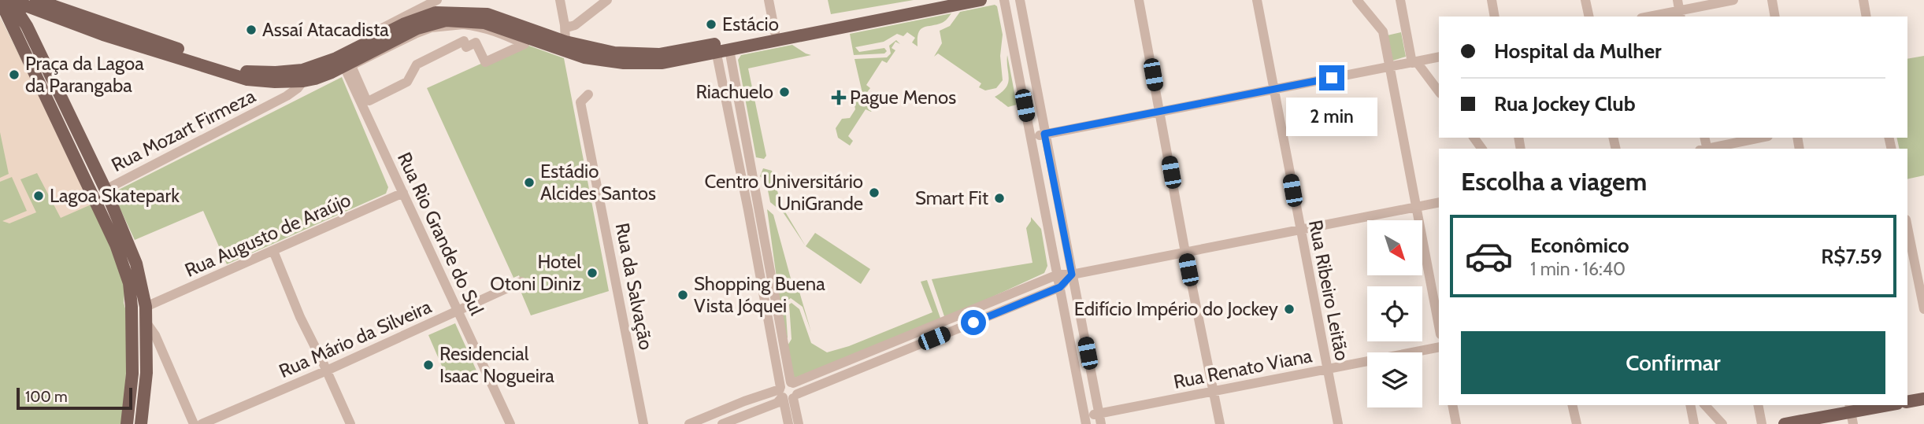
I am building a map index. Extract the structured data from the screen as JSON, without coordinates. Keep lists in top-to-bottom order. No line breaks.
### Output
{"streets":{"street":["Rua Mozart Firmeza","Rua Rio Grande do Sul","Rua Augusto de Araújo","Rua da Salvação","Rua Ribeiro Leitão","Rua Mário da Silveira","Rua Renato Viana"]},"crossings":[["Rua Rio Grande do Sul","Rua Augusto de Araújo"],["Rua Rio Grande do Sul","Rua Mário da Silveira"],["Rua Ribeiro Leitão","Rua Renato Viana"]],"places":{"other":["Estácio","Assaí Atacadista","Praça da Lagoa da Parangaba","Riachuelo","Estádio Alcides Santos","Centro Universitário UniGrande","Lagoa Skatepark","Smart Fit","Hotel Otoni Diniz","Shopping Buena Vista Jóquei","Edifício Império do Jockey","Residencial Isaac Nogueira"],"health":["Pague Menos"]},"scale_bar":"100 m","north":"bottom right","page":{"banner":["Hospital da Mulher","Rua Jockey Club"],"bubble":"2 min","heading":"Escolha a viagem","list":[{"name":"Econômico","note":"1 min · 16:40","value":"R$7.59"}],"buttons":"Confirmar","scale":"100 m"}}
